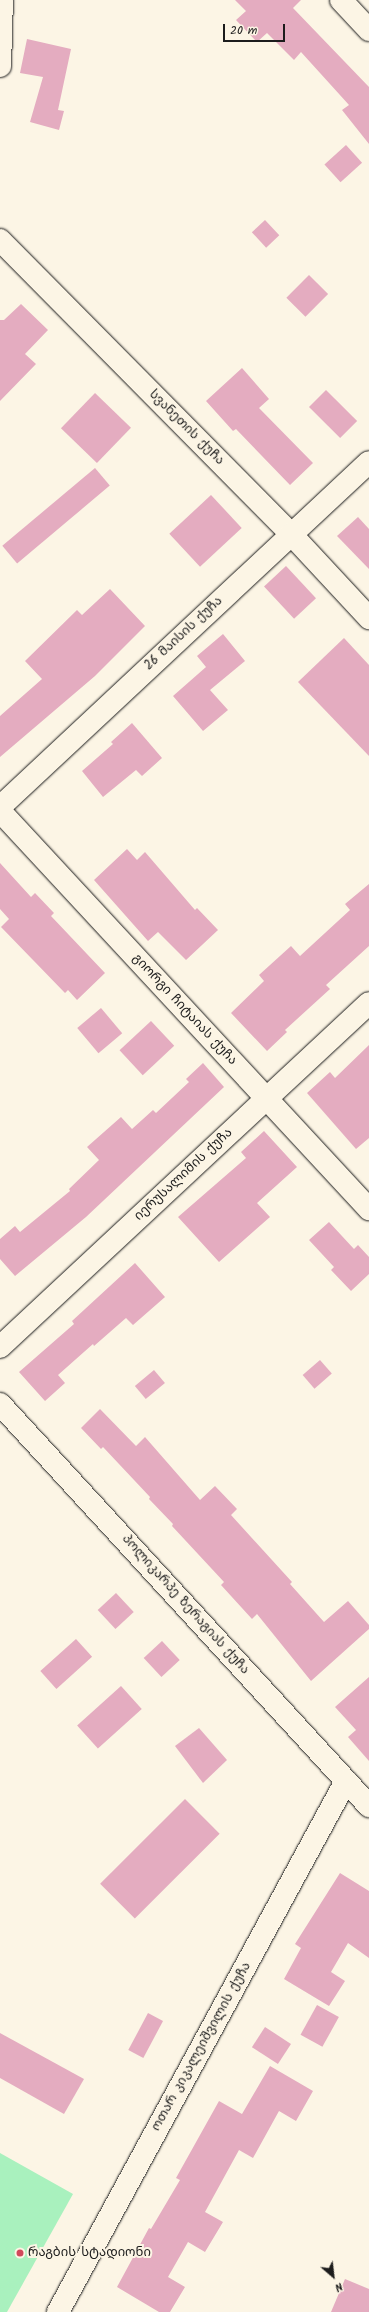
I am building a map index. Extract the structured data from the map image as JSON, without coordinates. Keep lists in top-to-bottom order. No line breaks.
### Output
{"streets":{"street":["სვანეთის ქუჩა","26 მაისის ქუჩა","გიორგი ჩიტაიას ქუჩა","იერუსალიმის ქუჩა","პოლიკარპე ზერაგიას ქუჩა","ოთარ კიკალეიშვილის ქუჩა"]},"crossings":[["სვანეთის ქუჩა","26 მაისის ქუჩა"],["გიორგი ჩიტაიას ქუჩა","იერუსალიმის ქუჩა"],["პოლიკარპე ზერაგიას ქუჩა","ოთარ კიკალეიშვილის ქუჩა"]],"places":["რაგბის სტადიონი"],"scale_bar":"20 m","north":"bottom right"}
